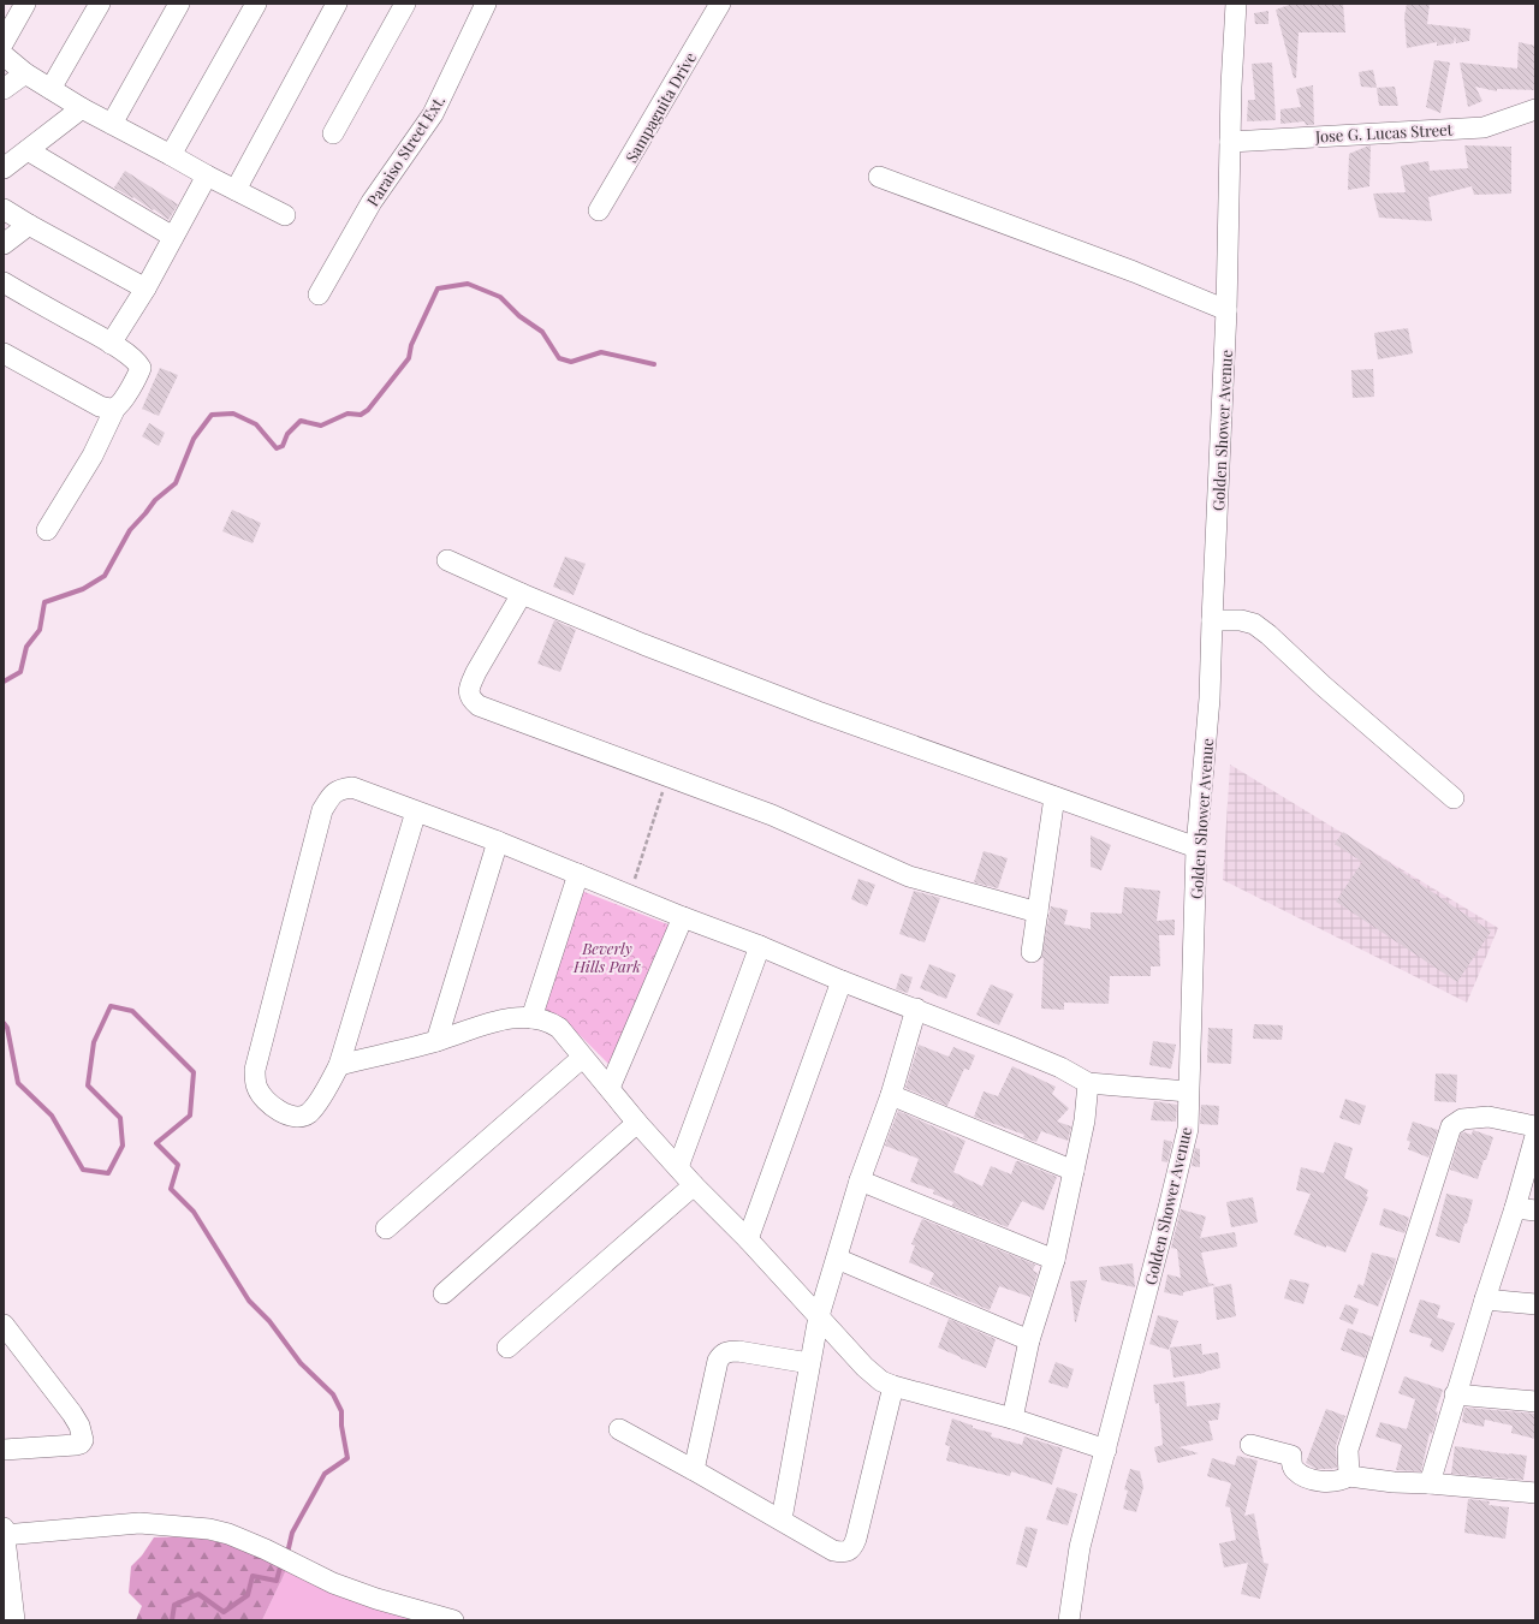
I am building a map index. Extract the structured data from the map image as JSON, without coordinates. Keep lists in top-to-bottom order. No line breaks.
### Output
{"streets":{"street":["Sampaguita Drive","Jose G. Lucas Street","Paraiso Street Ext.","Golden Shower Avenue"]},"crossings":[["Jose G. Lucas Street","Golden Shower Avenue"]],"parks":["Beverly Hills Park"]}
